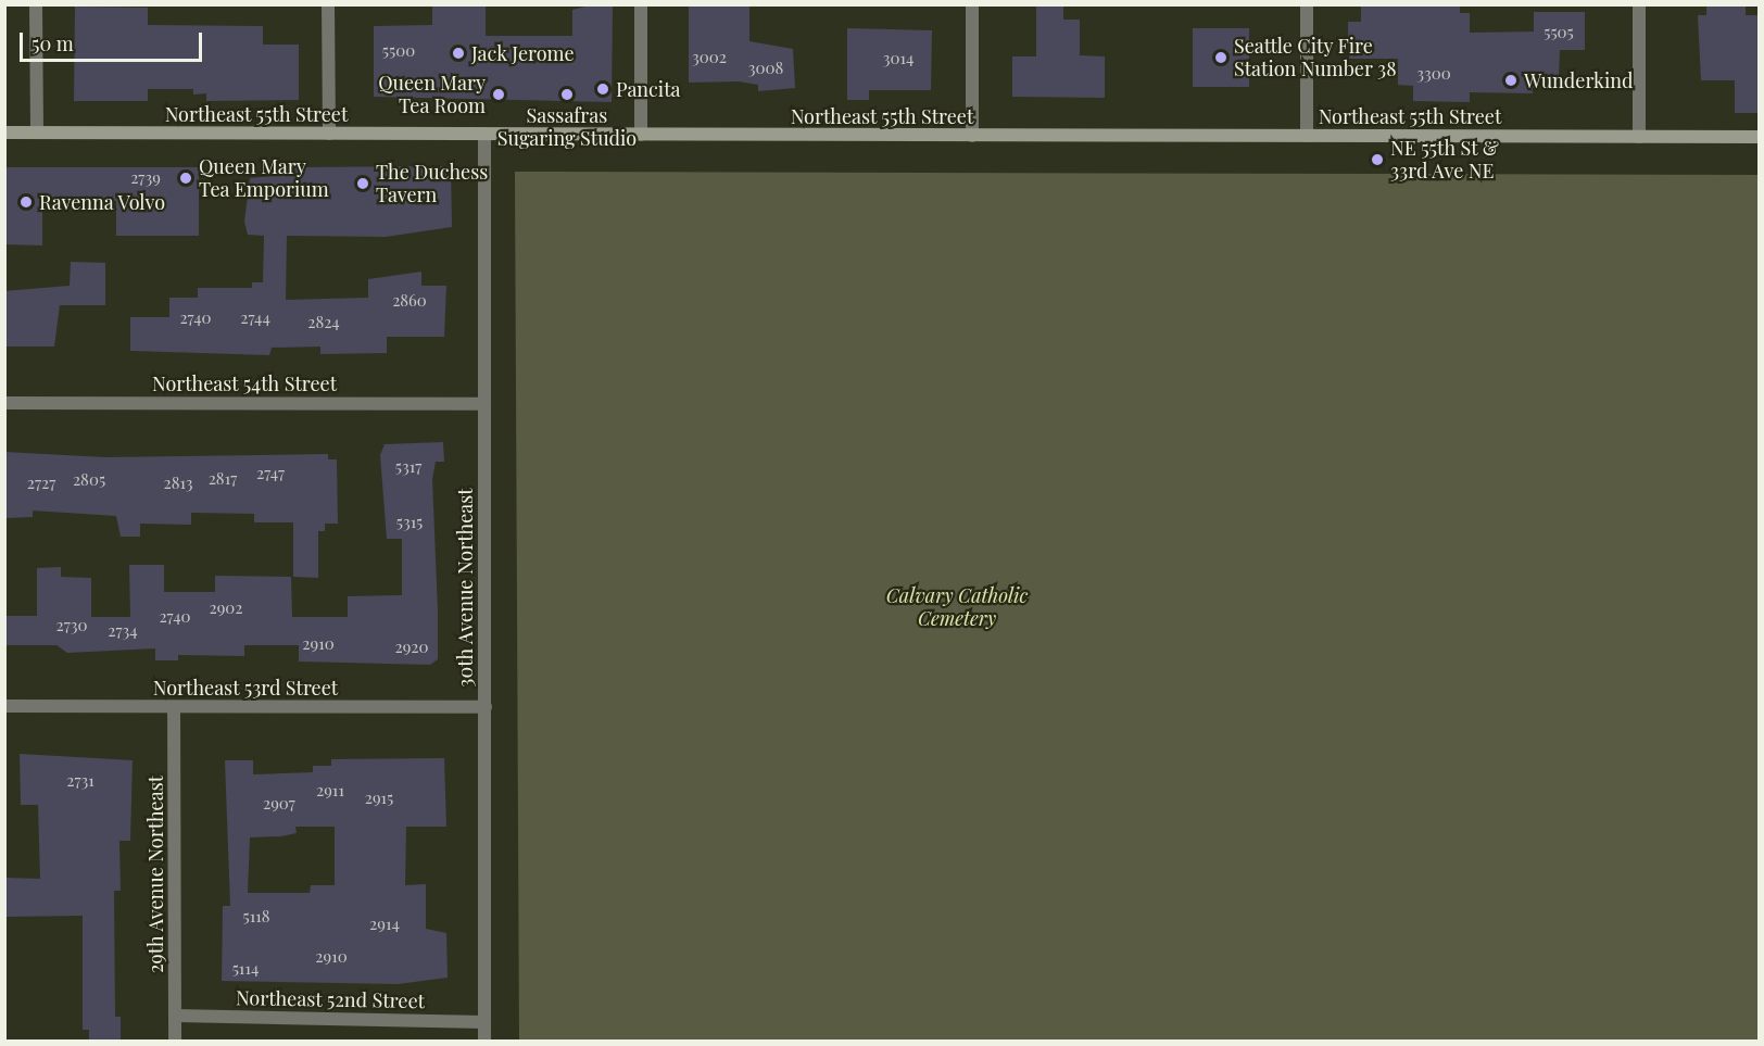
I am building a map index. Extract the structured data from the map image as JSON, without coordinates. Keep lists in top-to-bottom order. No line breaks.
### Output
{"streets":{"main road":["Northeast 55th Street"],"street":["Northeast 54th Street","30th Avenue Northeast","Northeast 53rd Street","29th Avenue Northeast","Northeast 52nd Street"]},"crossings":[["Northeast 55th Street","30th Avenue Northeast"],["Northeast 54th Street","30th Avenue Northeast"],["30th Avenue Northeast","Northeast 53rd Street"],["30th Avenue Northeast","Northeast 52nd Street"],["Northeast 53rd Street","29th Avenue Northeast"],["29th Avenue Northeast","Northeast 52nd Street"]],"parks":["Calvary Catholic Cemetery"],"places":["Jack Jerome","Seattle City Fire Station Number 38","Wunderkind","Pancita","Queen Mary Tea Room","Sassafras Sugaring Studio","NE 55th St & 33rd Ave NE","Queen Mary Tea Emporium","The Duchess Tavern","Ravenna Volvo"],"house_numbers":["5505","5500","3002","3014","3008","3300","2739","2860","2740","2744","2824","5317","2747","2817","2805","2727","2813","5315","2902","2740","2730","2734","2910","2920","2731","2911","2915","2907","5118","2914","2910","5114"],"scale_bar":"50 m"}
